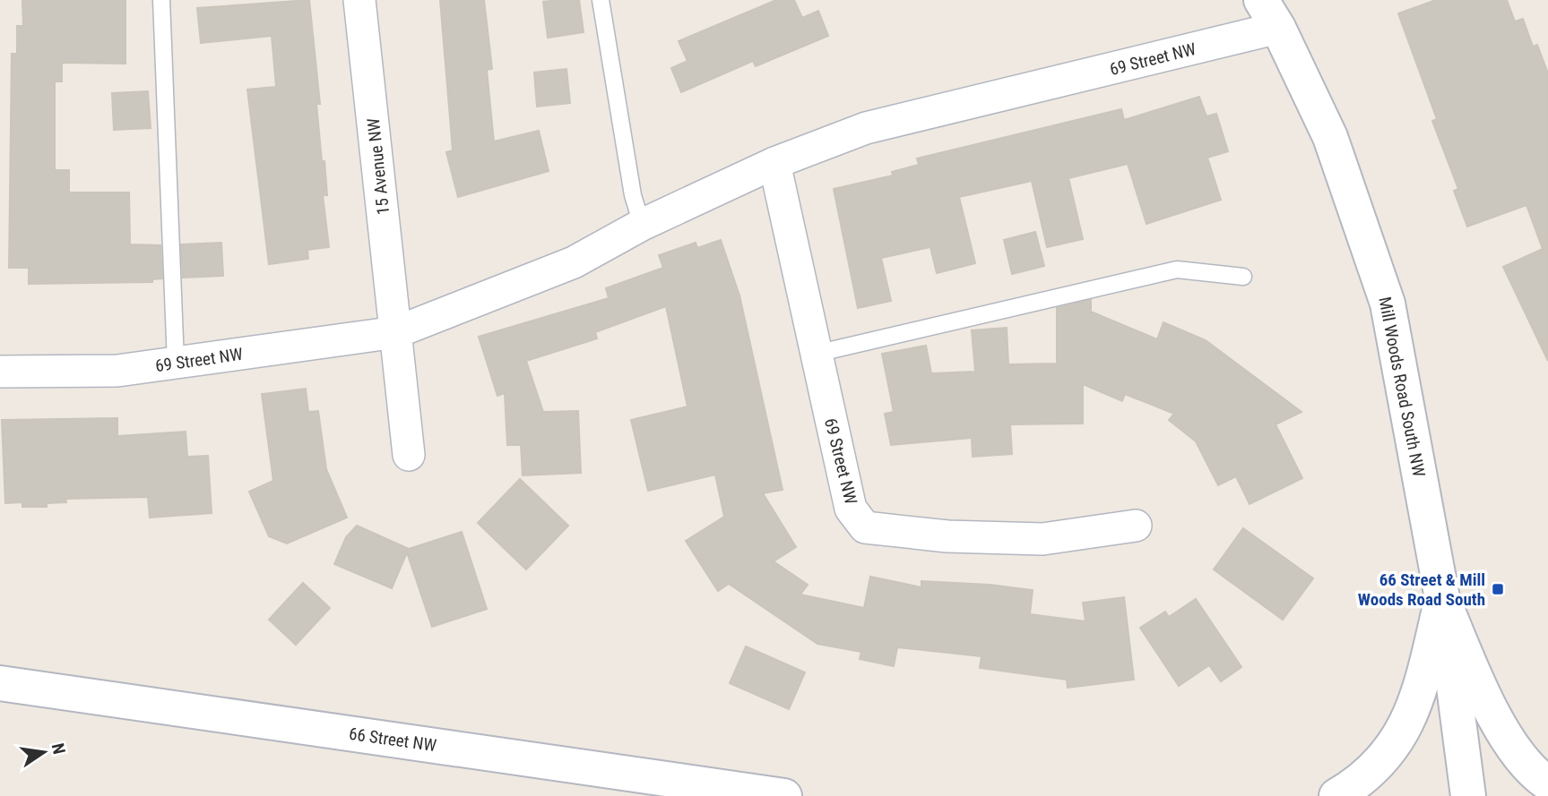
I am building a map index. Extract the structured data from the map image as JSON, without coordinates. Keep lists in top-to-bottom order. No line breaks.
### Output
{"streets":{"main road":["Mill Woods Road South NW","66 Street NW"],"street":["69 Street NW","15 Avenue NW"]},"crossings":[["69 Street NW","15 Avenue NW"],["69 Street NW","Mill Woods Road South NW"]],"places":{"transit":["66 Street & Mill Woods Road South"]},"north":"right"}
